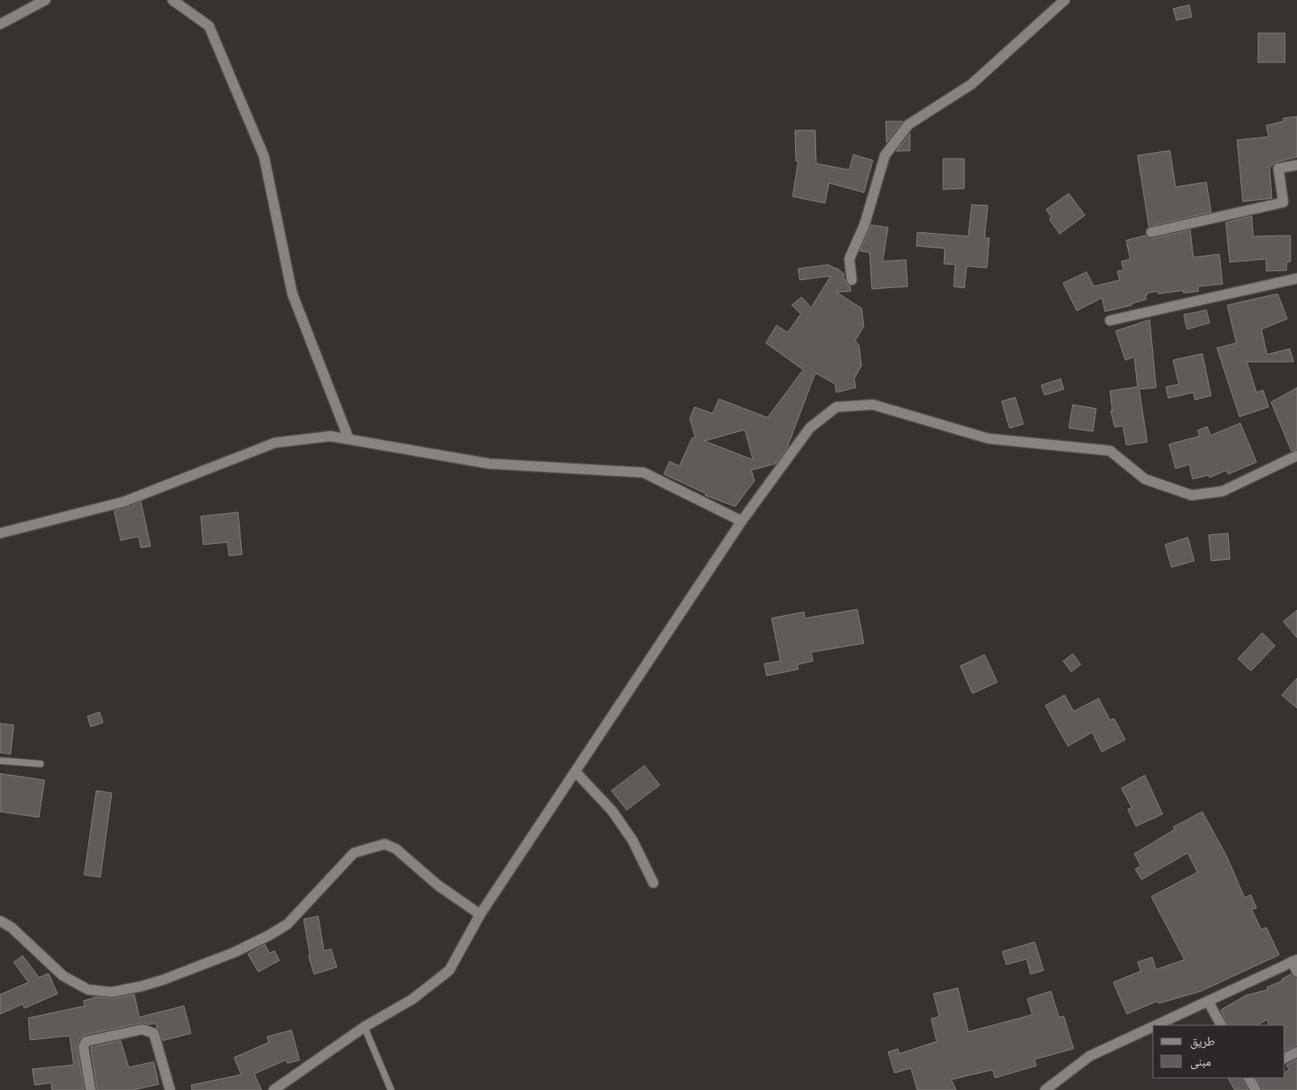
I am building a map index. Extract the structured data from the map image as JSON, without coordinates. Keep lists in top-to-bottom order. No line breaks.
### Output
{"legend":["طريق","مبنى"]}
